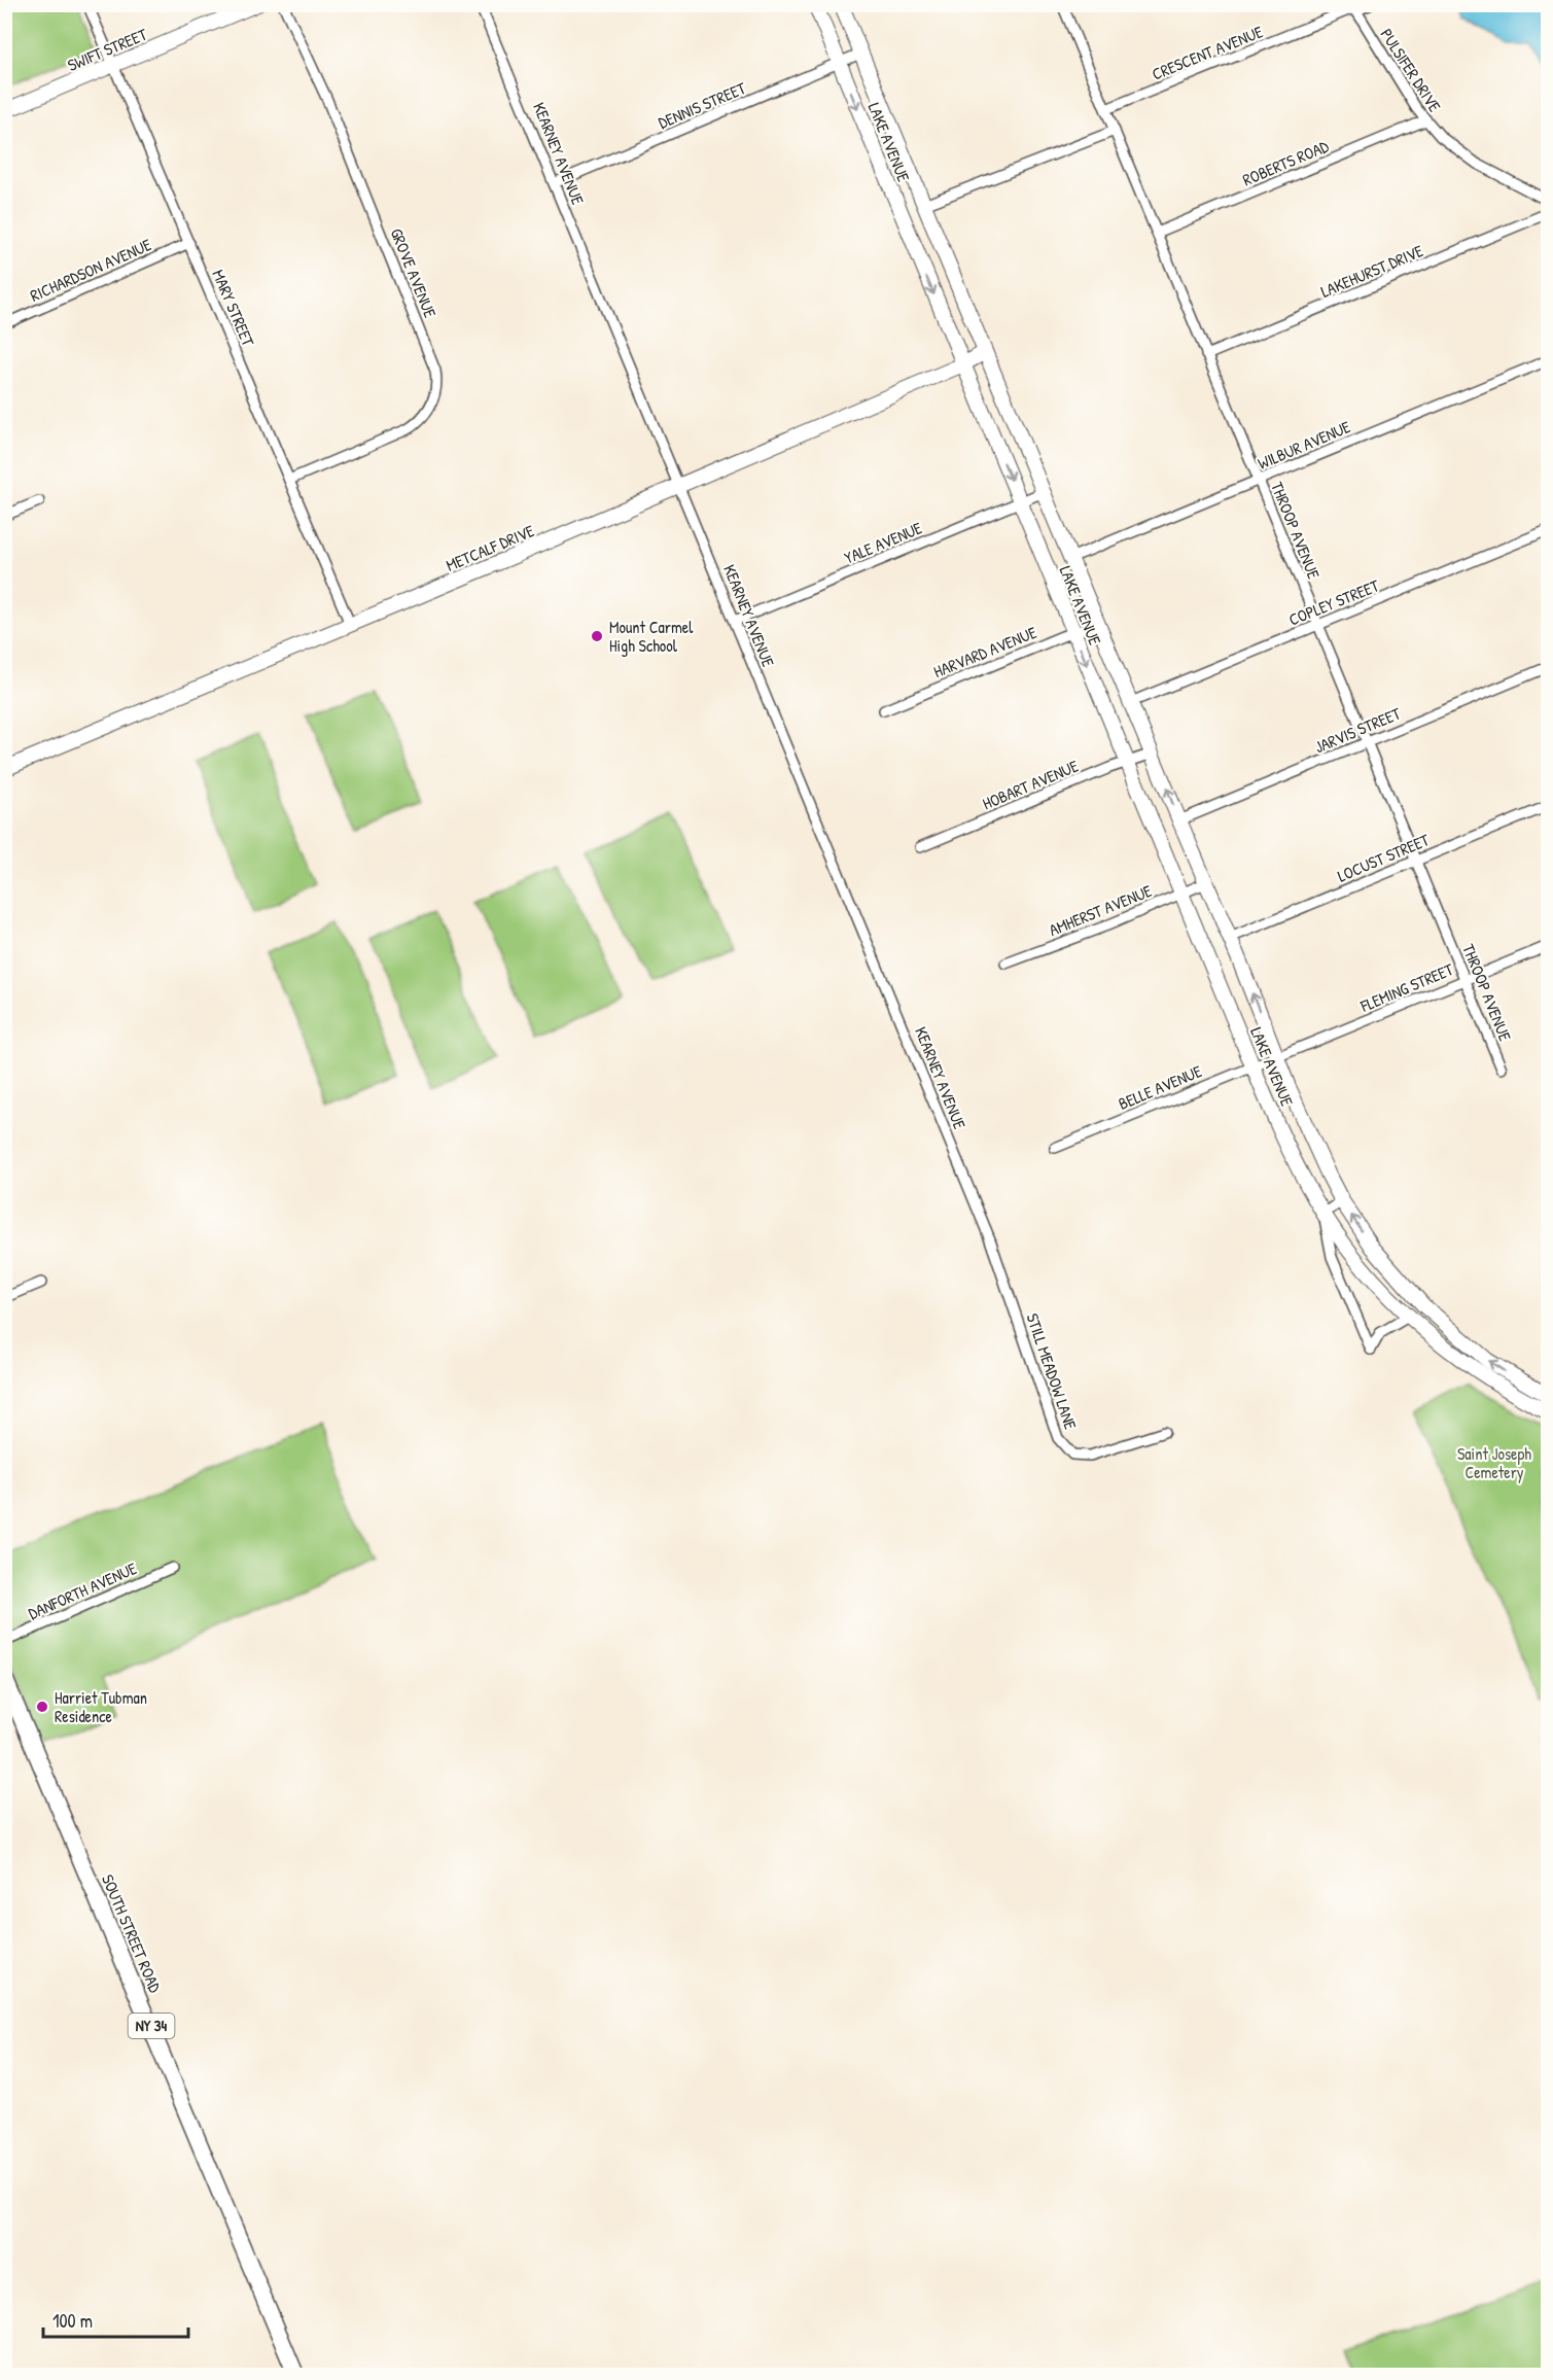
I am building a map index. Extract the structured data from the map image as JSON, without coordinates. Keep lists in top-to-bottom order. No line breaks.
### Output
{"streets":{"main road":["SWIFT STREET","LAKE AVENUE","METCALF DRIVE","SOUTH STREET ROAD","NY 34"],"street":["CRESCENT AVENUE","PULSIFER DRIVE","DENNIS STREET","KEARNEY AVENUE","ROBERTS ROAD","RICHARDSON AVENUE","LAKEHURST DRIVE","GROVE AVENUE","MARY STREET","WILBUR AVENUE","THROOP AVENUE","YALE AVENUE","COPLEY STREET","HARVARD AVENUE","JARVIS STREET","HOBART AVENUE","LOCUST STREET","AMHERST AVENUE","FLEMING STREET","BELLE AVENUE","STILL MEADOW LANE","DANFORTH AVENUE"]},"crossings":[["SWIFT STREET","MARY STREET"],["CRESCENT AVENUE","PULSIFER DRIVE"],["CRESCENT AVENUE","THROOP AVENUE"],["PULSIFER DRIVE","ROBERTS ROAD"],["DENNIS STREET","LAKE AVENUE"],["DENNIS STREET","KEARNEY AVENUE"],["LAKE AVENUE","WILBUR AVENUE"],["LAKE AVENUE","YALE AVENUE"],["LAKE AVENUE","METCALF DRIVE"],["LAKE AVENUE","COPLEY STREET"],["LAKE AVENUE","HARVARD AVENUE"],["LAKE AVENUE","JARVIS STREET"],["LAKE AVENUE","HOBART AVENUE"],["LAKE AVENUE","LOCUST STREET"],["LAKE AVENUE","AMHERST AVENUE"],["LAKE AVENUE","FLEMING STREET"],["LAKE AVENUE","BELLE AVENUE"],["KEARNEY AVENUE","YALE AVENUE"],["KEARNEY AVENUE","METCALF DRIVE"],["KEARNEY AVENUE","STILL MEADOW LANE"],["ROBERTS ROAD","THROOP AVENUE"],["RICHARDSON AVENUE","MARY STREET"],["LAKEHURST DRIVE","THROOP AVENUE"],["GROVE AVENUE","MARY STREET"],["MARY STREET","METCALF DRIVE"],["WILBUR AVENUE","THROOP AVENUE"],["THROOP AVENUE","COPLEY STREET"],["THROOP AVENUE","JARVIS STREET"],["THROOP AVENUE","LOCUST STREET"],["THROOP AVENUE","FLEMING STREET"],["FLEMING STREET","BELLE AVENUE"]],"parks":["Saint Joseph Cemetery"],"places":["Mount Carmel High School","Harriet Tubman Residence"],"scale_bar":"100 m"}
